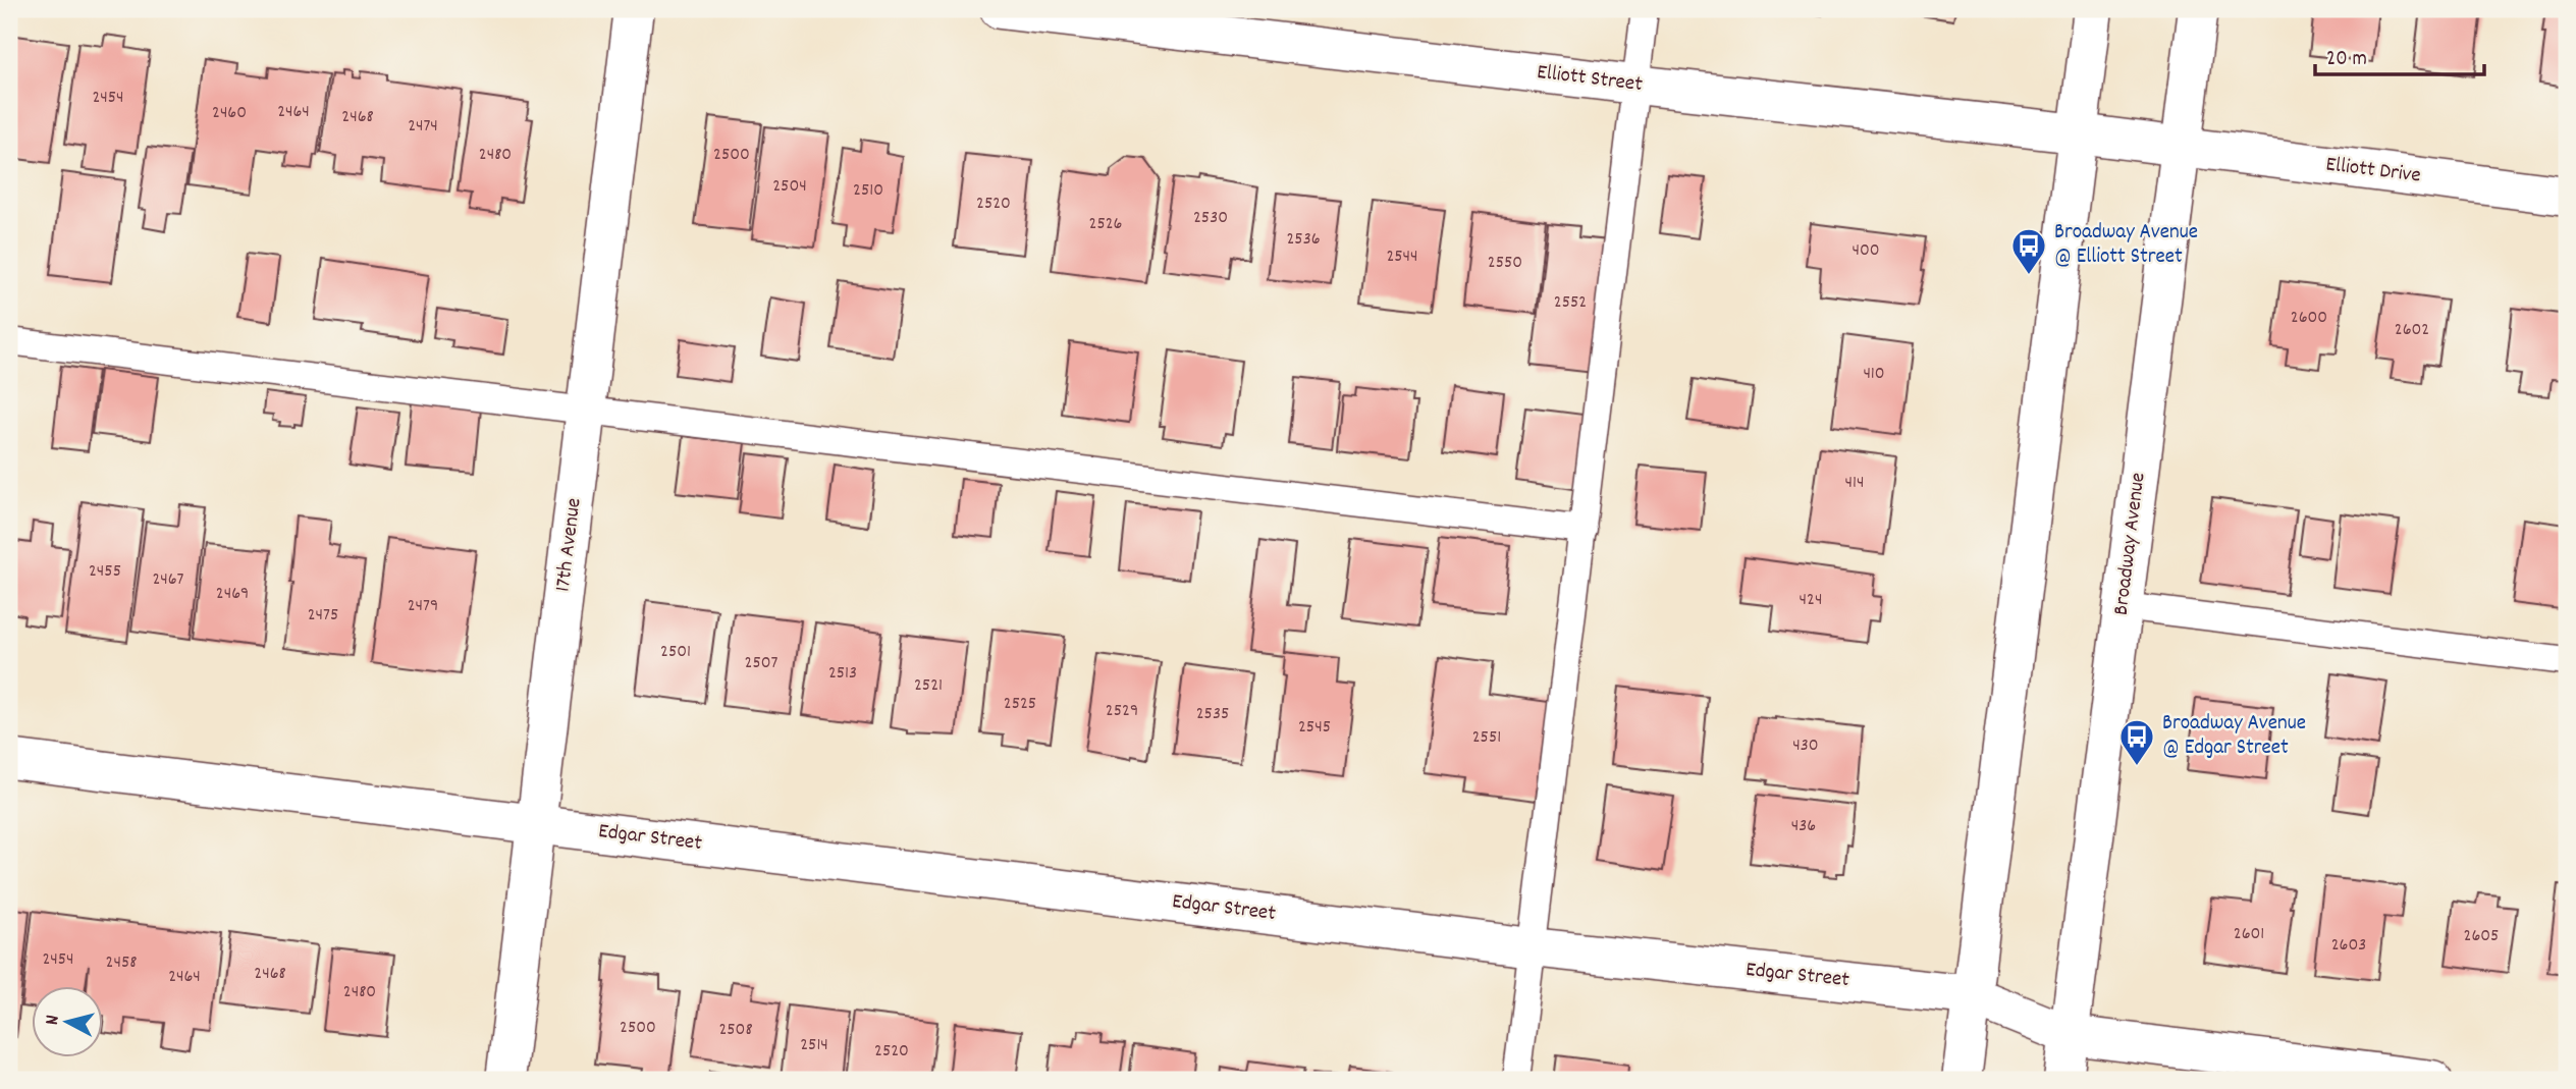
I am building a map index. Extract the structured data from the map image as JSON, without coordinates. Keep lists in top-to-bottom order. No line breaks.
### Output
{"streets":{"street":["Elliott Street","Elliott Drive","Broadway Avenue","17th Avenue","Edgar Street"]},"crossings":[["Elliott Street","Elliott Drive"],["Elliott Street","Broadway Avenue"],["Elliott Drive","Broadway Avenue"],["Broadway Avenue","Edgar Street"],["17th Avenue","Edgar Street"]],"places":{"bus stop":["Broadway Avenue @ Elliott Street","Broadway Avenue @ Edgar Street"]},"house_numbers":["2454","2464","2460","2468","2474","2480","2500","2504","2510","2520","2530","2526","2536","400","2544","2550","2552","2600","2602","410","414","2455","2467","2469","424","2479","2475","2501","2507","2513","2521","2525","2529","2535","2545","2551","430","436","2601","2605","2603","2454","2458","2468","2464","2480","2500","2508","2514","2520"],"scale_bar":"20 m","north":"left"}
